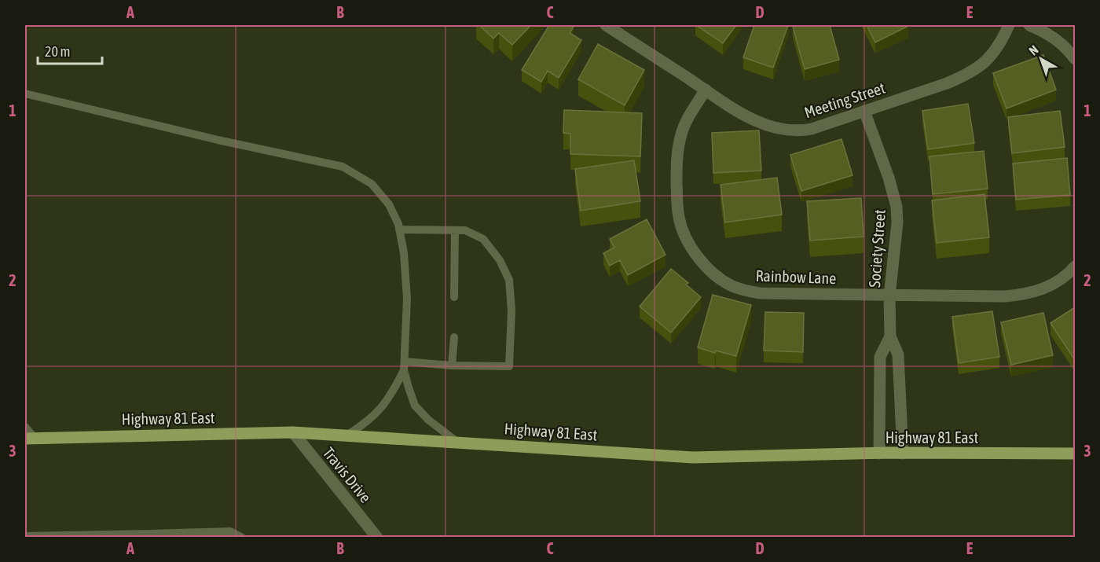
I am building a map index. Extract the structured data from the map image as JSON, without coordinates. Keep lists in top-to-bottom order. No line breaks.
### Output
{"streets":{"main road":["Highway 81 East"],"street":["Meeting Street","Society Street","Rainbow Lane","Travis Drive"]},"crossings":[["Meeting Street","Society Street"],["Meeting Street","Rainbow Lane"],["Society Street","Rainbow Lane"],["Society Street","Highway 81 East"],["Highway 81 East","Travis Drive"]],"scale_bar":"20 m","north":"top left","grid":{"columns":["A","B","C","D","E"],"rows":["1","2","3"]}}
